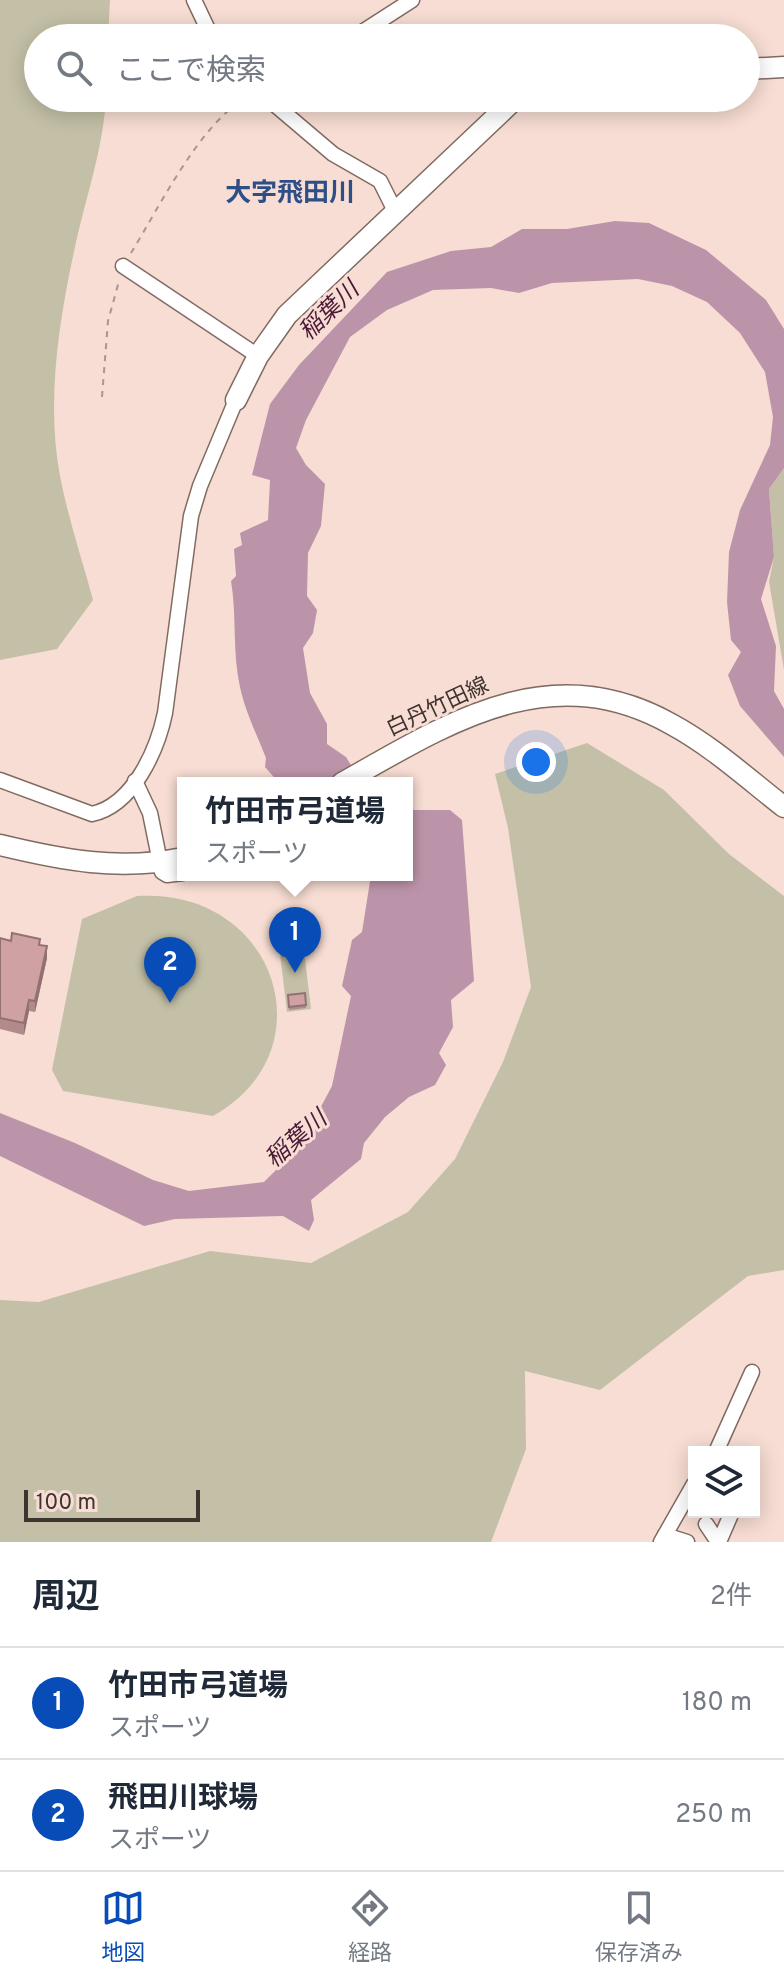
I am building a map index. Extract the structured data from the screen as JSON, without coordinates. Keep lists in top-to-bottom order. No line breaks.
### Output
{"streets":{"main road":["白丹竹田線"]},"districts":["大字飛田川"],"water":["稲葉川"],"scale_bar":"100 m","page":{"search":"ここで検索","popup":["竹田市弓道場","スポーツ"],"pins":["1","2"],"scale":"100 m","heading":["周辺","2件"],"list":[{"mark":"1","name":"竹田市弓道場","note":"スポーツ","value":"180 m"},{"mark":"2","name":"飛田川球場","note":"スポーツ","value":"250 m"}],"nav":["地図","経路","保存済み"]}}
